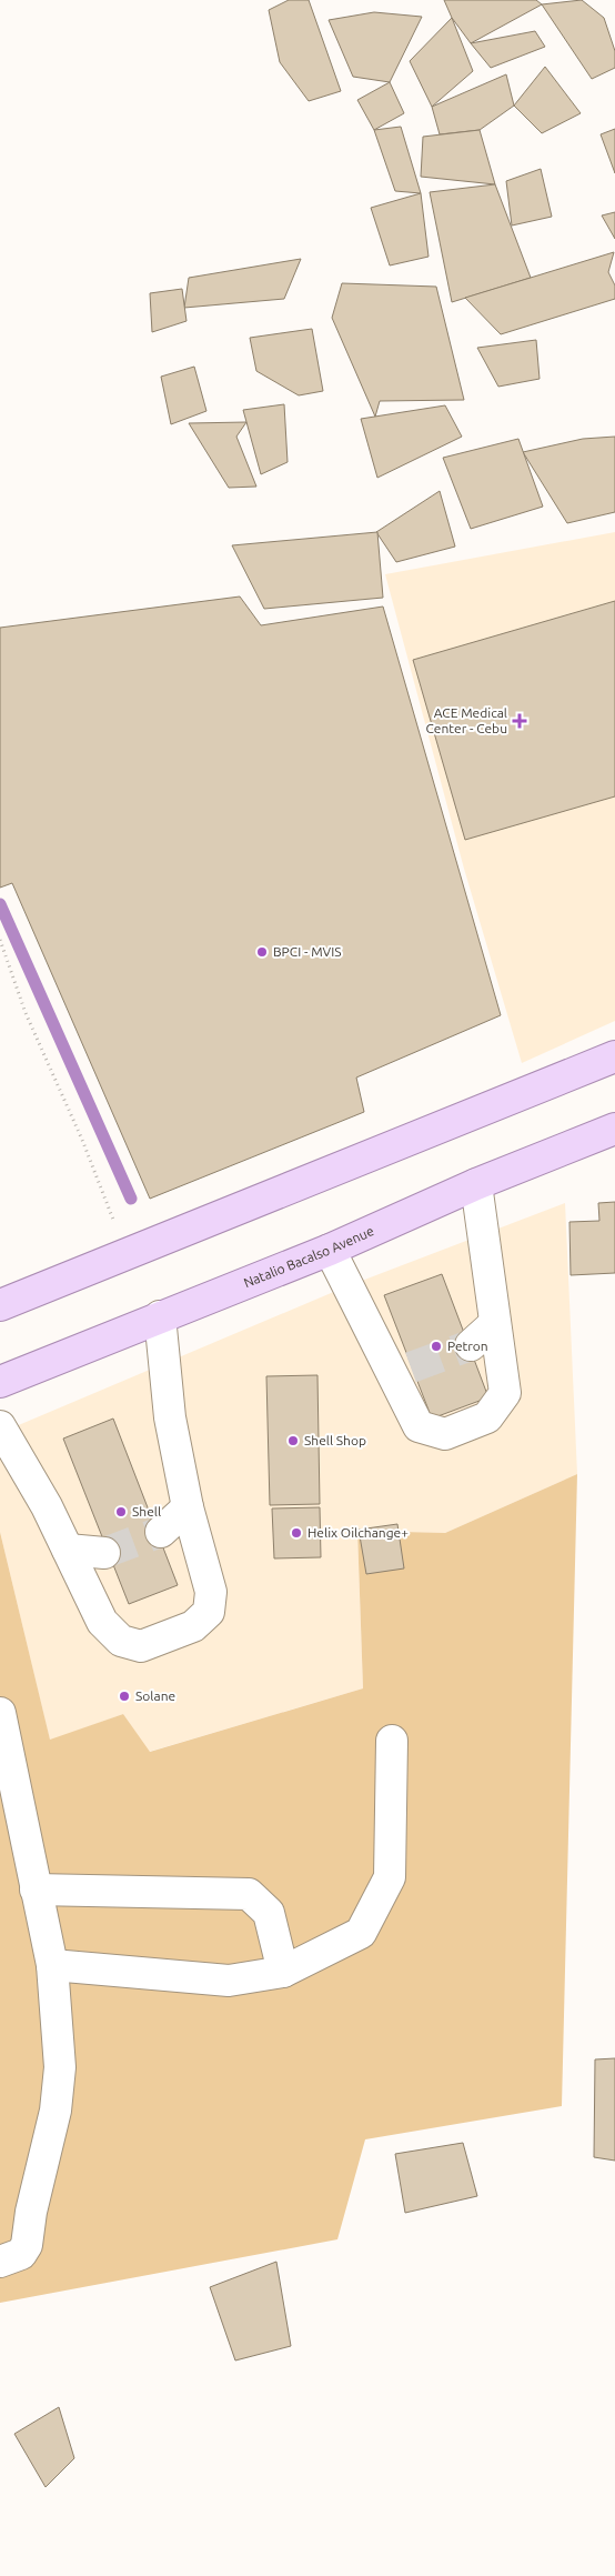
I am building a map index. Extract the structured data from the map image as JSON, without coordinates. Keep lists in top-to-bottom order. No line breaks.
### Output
{"streets":{"main road":["Natalio Bacalso Avenue"]},"places":{"health":["ACE Medical Center - Cebu"],"other":["BPCI - MVIS","Petron","Shell Shop","Shell","Helix Oilchange+","Solane"]}}
